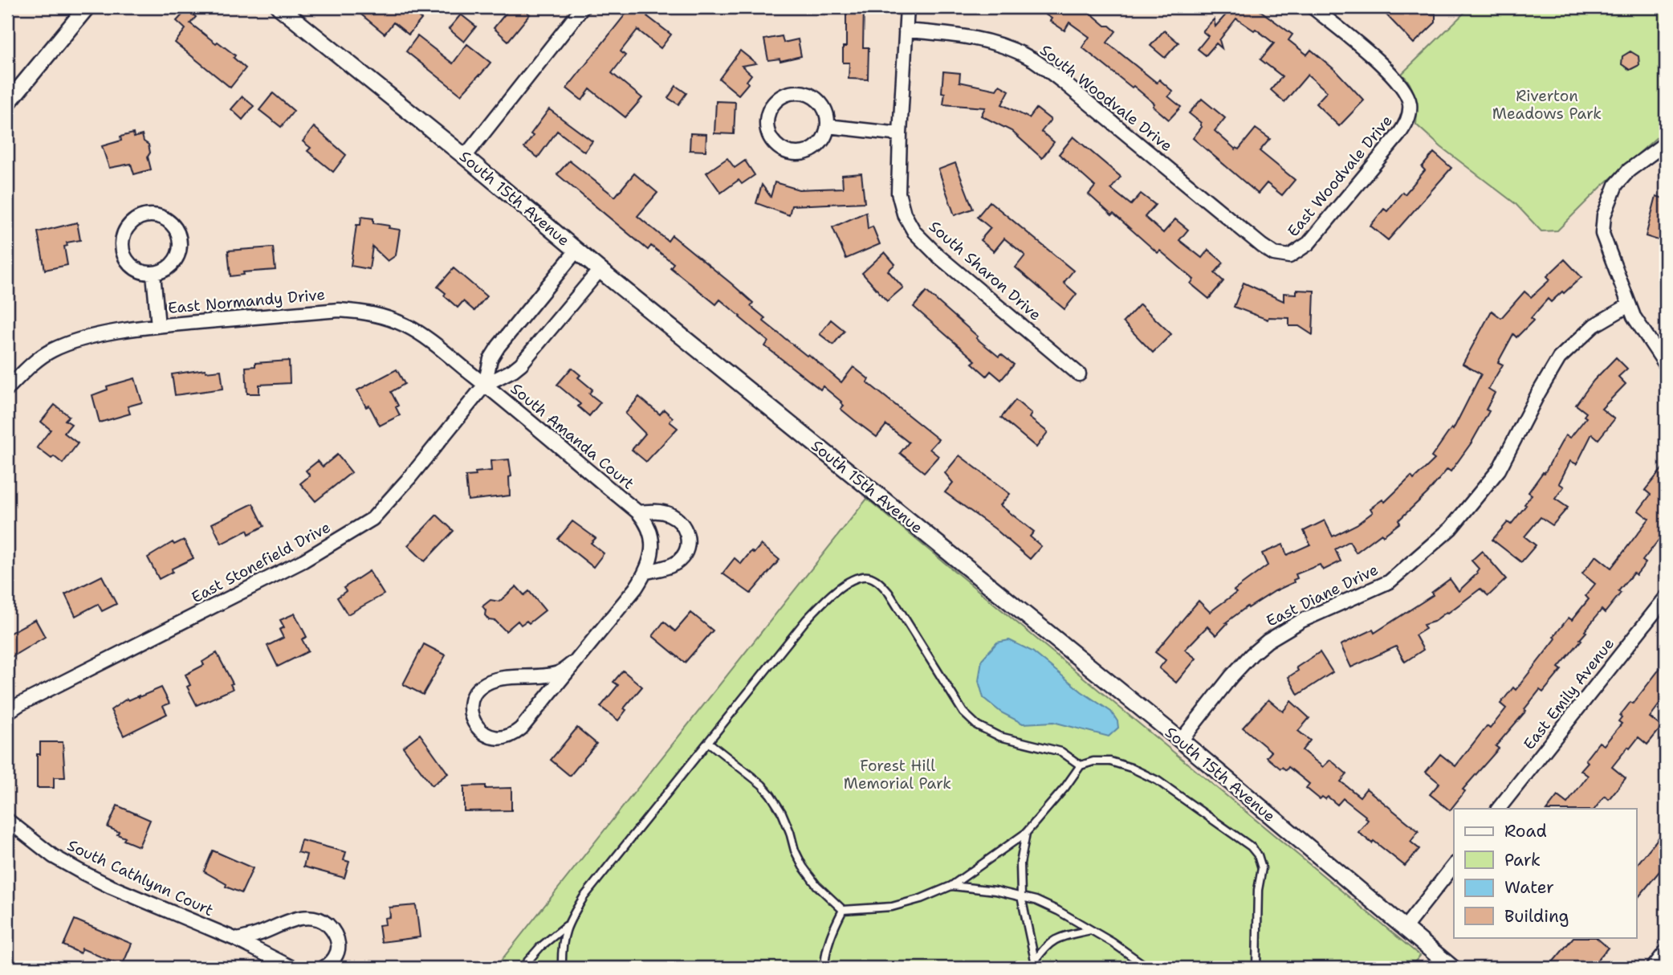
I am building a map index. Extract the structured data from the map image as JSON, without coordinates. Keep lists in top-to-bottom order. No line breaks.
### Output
{"streets":{"street":["South Woodvale Drive","East Woodvale Drive","South 15th Avenue","South Sharon Drive","East Normandy Drive","South Amanda Court","East Stonefield Drive","East Diane Drive","East Emily Avenue","South Cathlynn Court"]},"crossings":[["South Woodvale Drive","East Woodvale Drive"],["South Woodvale Drive","South Sharon Drive"],["South 15th Avenue","East Stonefield Drive"],["South 15th Avenue","East Diane Drive"],["East Normandy Drive","South Amanda Court"],["East Normandy Drive","East Stonefield Drive"],["South Amanda Court","East Stonefield Drive"]],"parks":["Riverton Meadows Park","Forest Hill Memorial Park"],"legend":["Road","Park","Water","Building"]}
